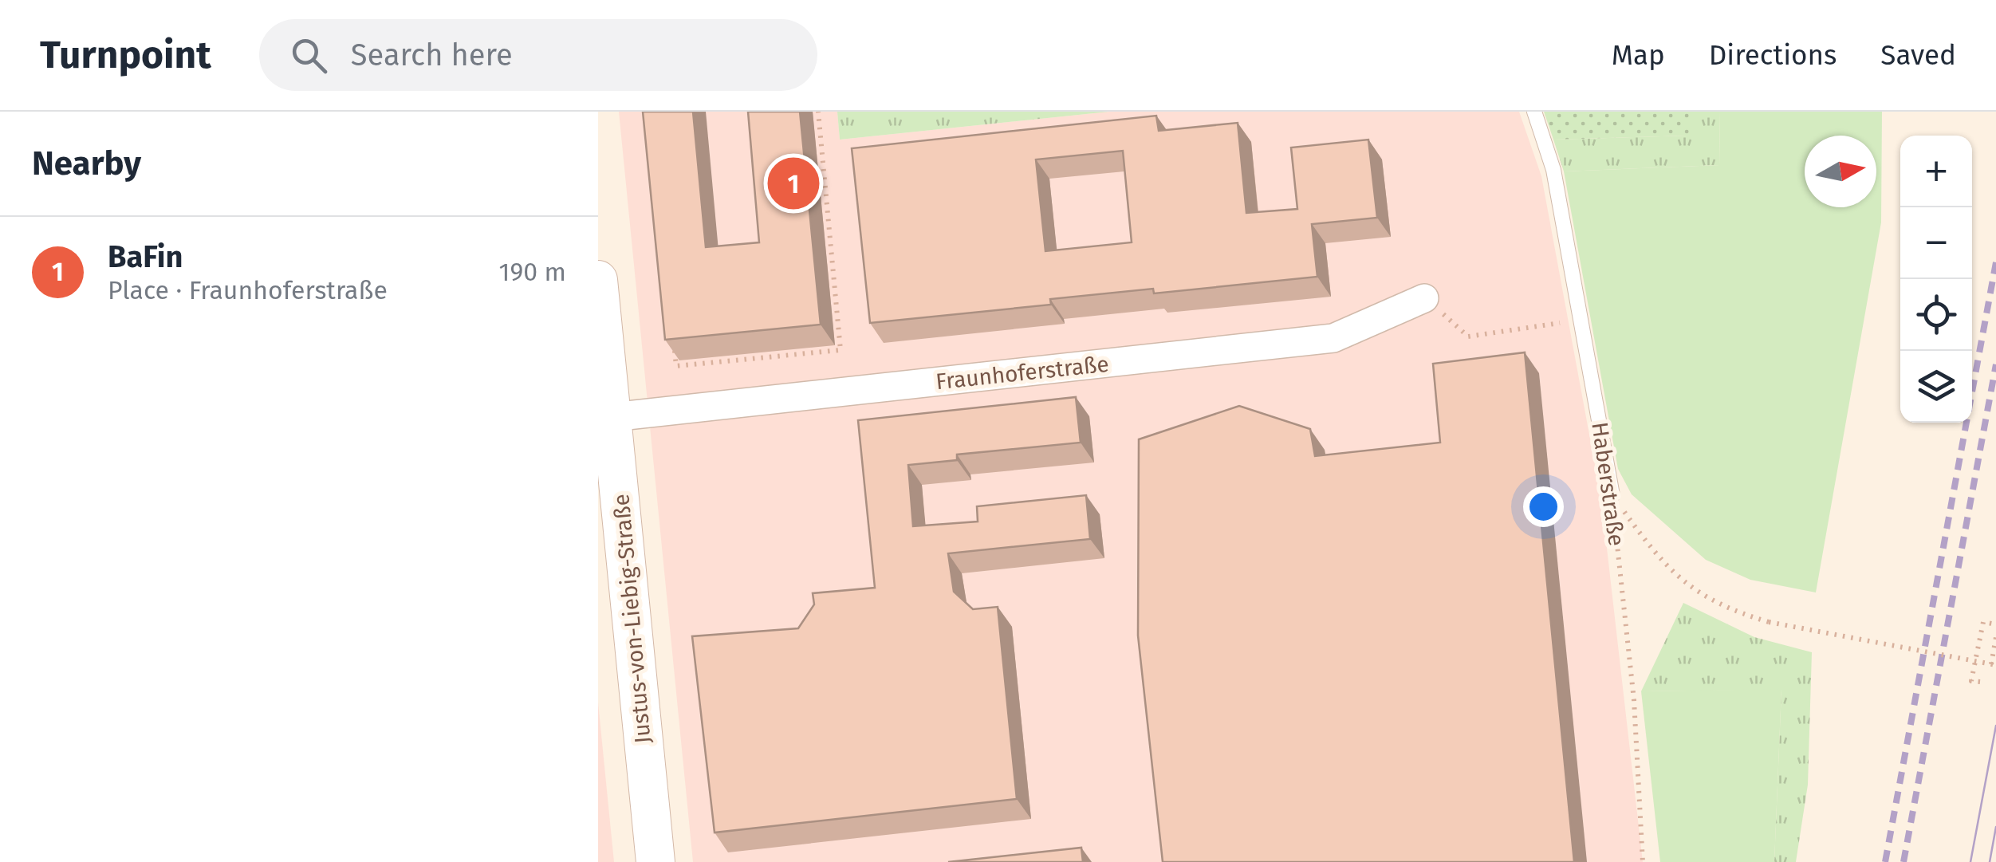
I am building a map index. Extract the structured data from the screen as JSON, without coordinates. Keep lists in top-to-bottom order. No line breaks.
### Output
{"streets":{"main road":["Justus-von-Liebig-Straße"],"street":["Fraunhoferstraße"],"lane":["Haberstraße"]},"crossings":[["Fraunhoferstraße","Justus-von-Liebig-Straße"]],"north":"right","page":{"header":"Turnpoint","search":"Search here","nav":["Map","Directions","Saved"],"heading":"Nearby","map_buttons":["+","−"],"pins":"1","list":[{"mark":"1","name":"BaFin","note":"Place · Fraunhoferstraße","value":"190 m"}]}}
